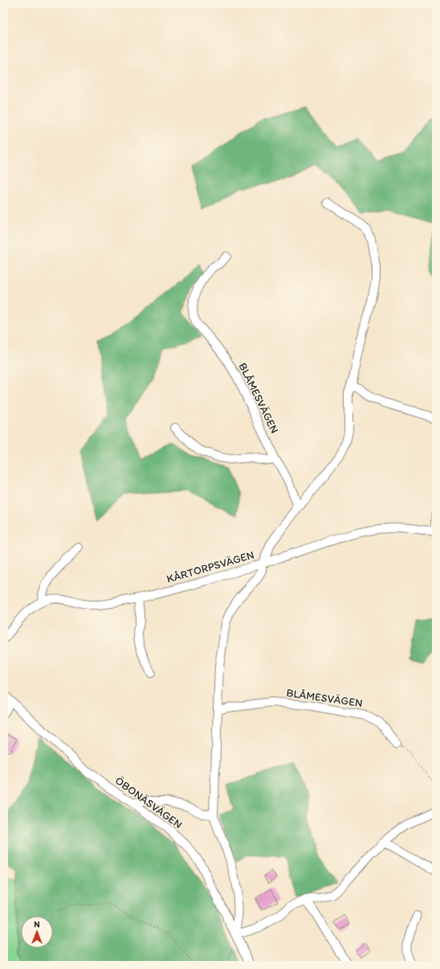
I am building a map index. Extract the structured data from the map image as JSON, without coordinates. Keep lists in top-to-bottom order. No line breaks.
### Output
{"streets":{"street":["BLÅMESVÄGEN","KÅRTORPSVÄGEN","ÖBONÄSVÄGEN"]},"north":"top"}
